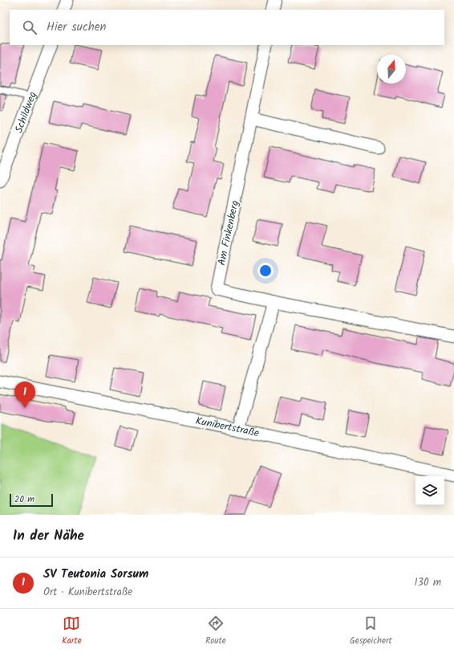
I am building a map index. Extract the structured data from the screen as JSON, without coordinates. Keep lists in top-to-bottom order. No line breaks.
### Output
{"streets":{"street":["Schildweg","Am Finkenberg","Kunibertstraße"]},"scale_bar":"20 m","north":"top","page":{"search":"Hier suchen","pins":"1","scale":"20 m","heading":"In der Nähe","list":[{"mark":"1","name":"SV Teutonia Sorsum","note":"Ort · Kunibertstraße","value":"130 m"}],"nav":["Karte","Route","Gespeichert"]}}
